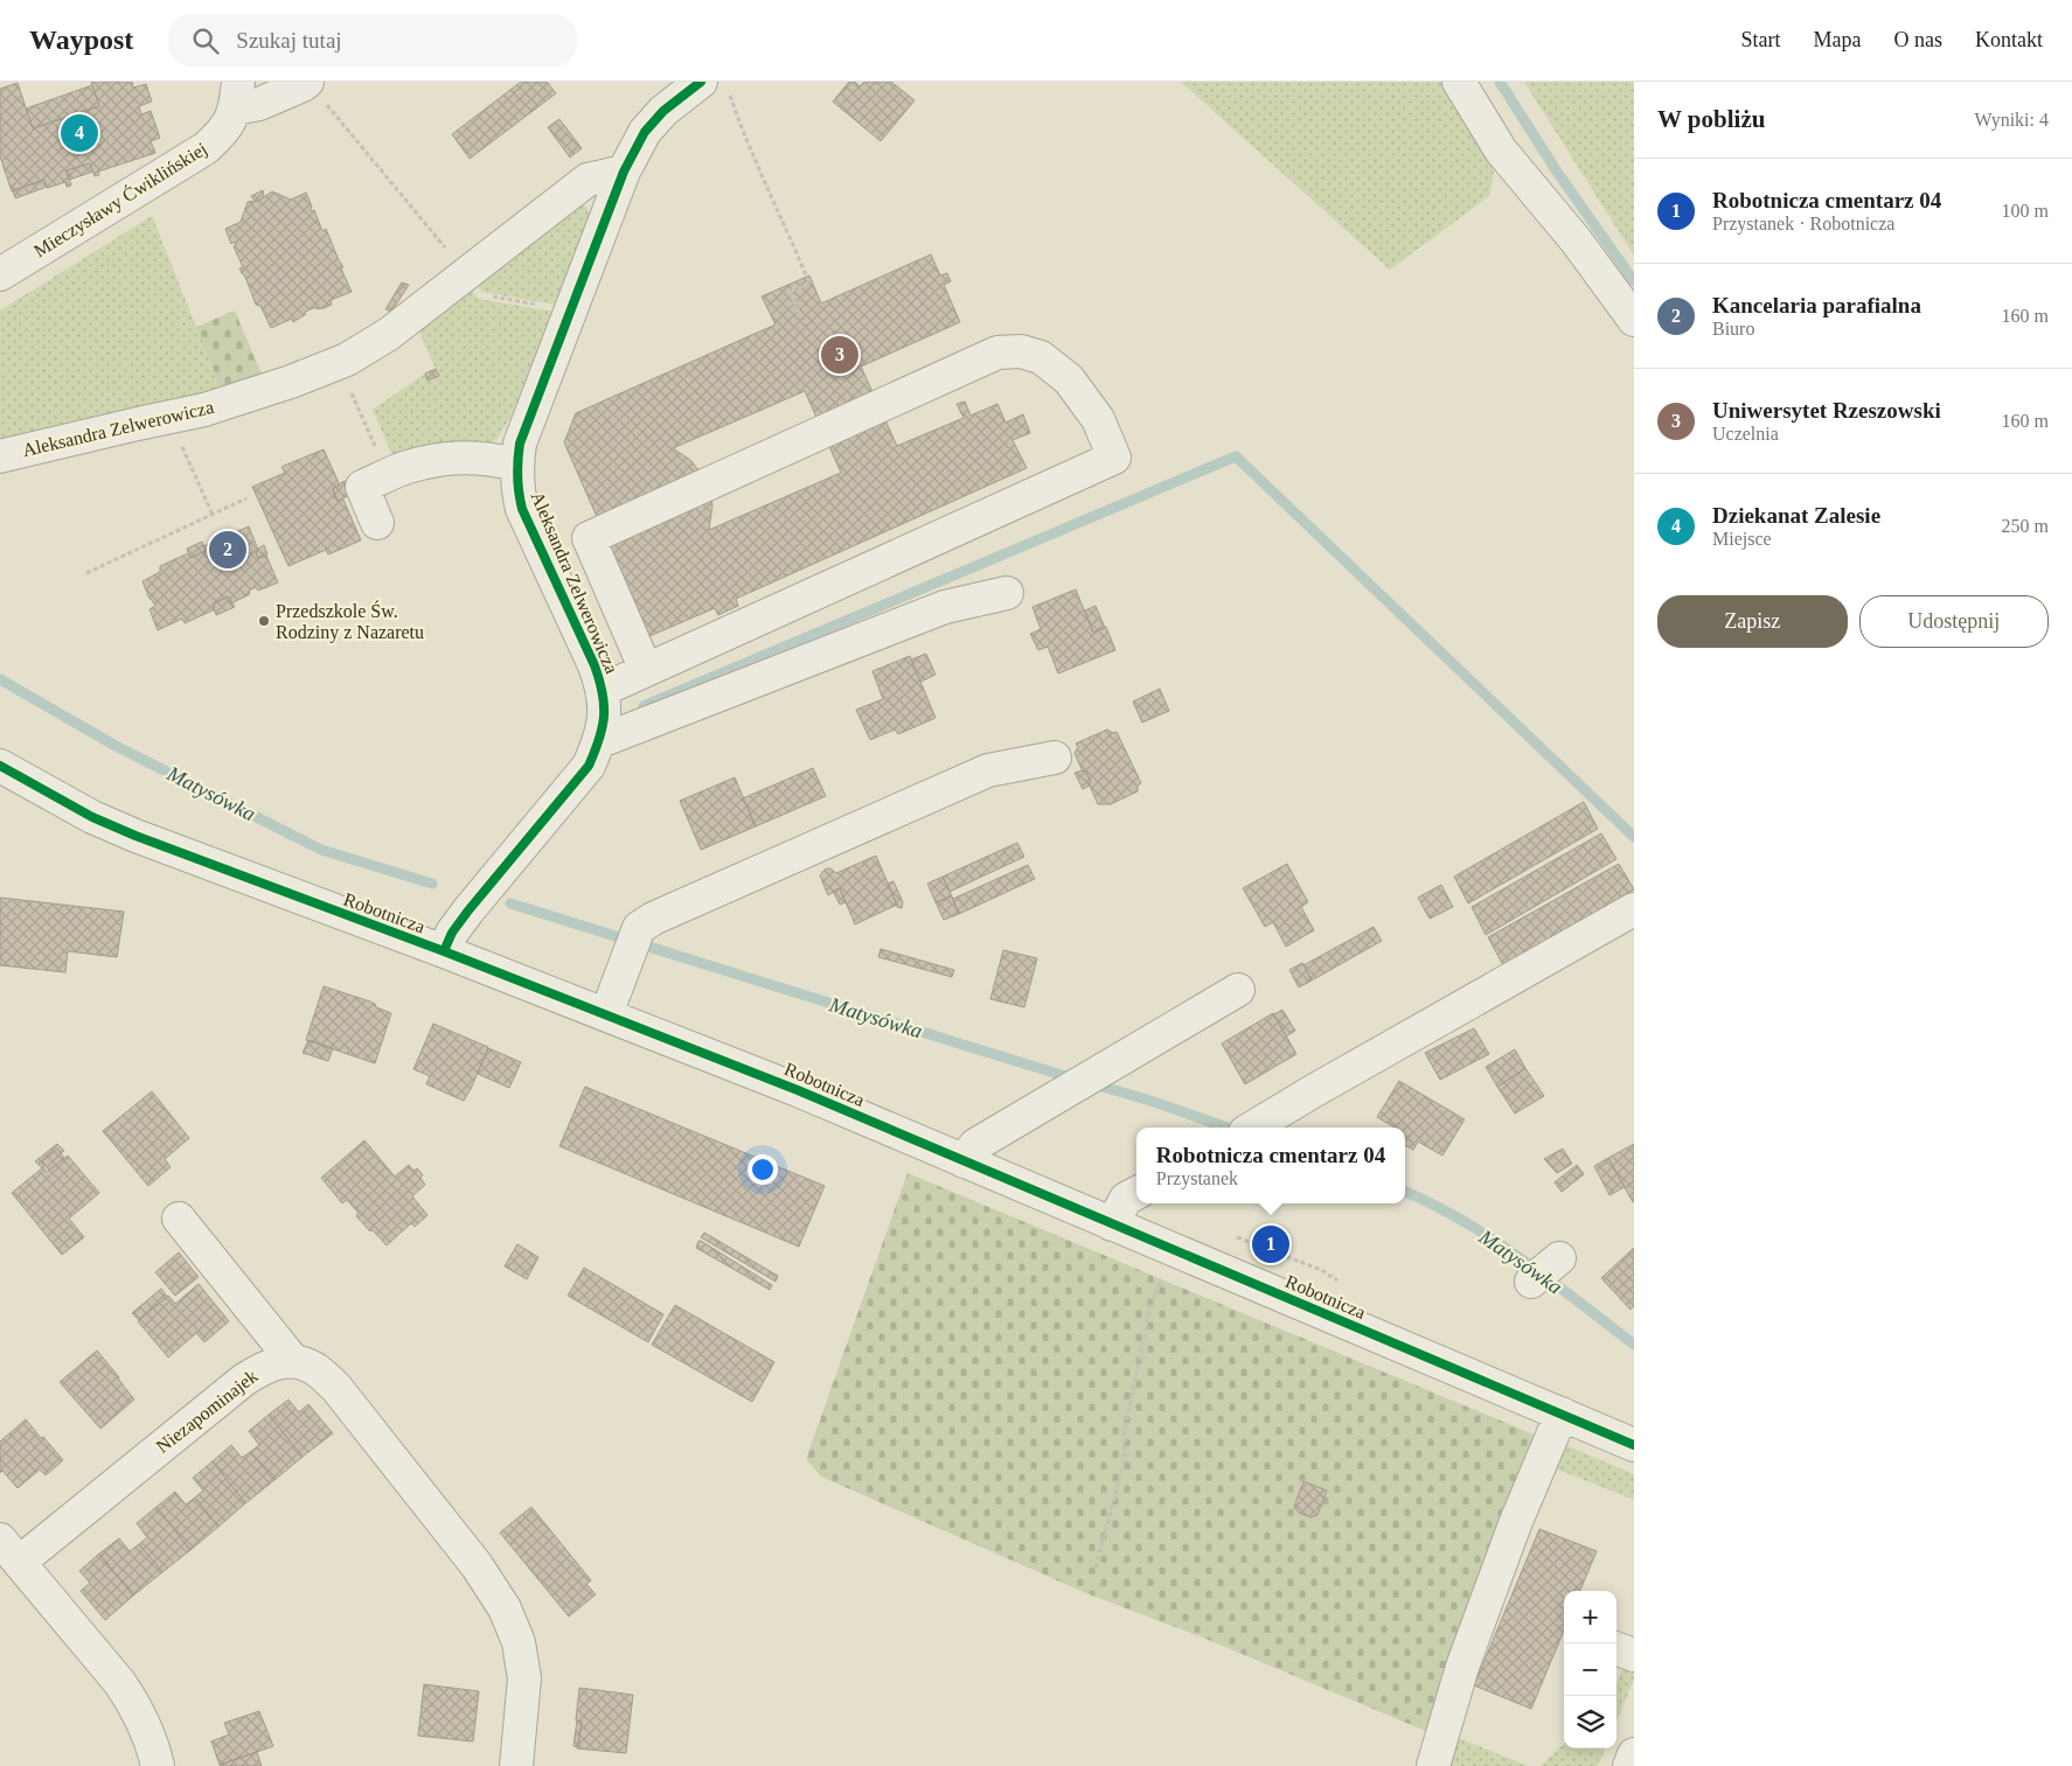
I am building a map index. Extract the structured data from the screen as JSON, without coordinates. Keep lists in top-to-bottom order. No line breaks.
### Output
{"streets":{"street":["Mieczysławy Ćwiklińskiej","Aleksandra Zelwerowicza","Robotnicza","Niezapominajek"]},"crossings":[["Aleksandra Zelwerowicza","Robotnicza"]],"water":["Matysówka"],"places":["Przedszkole Św. Rodziny z Nazaretu"],"page":{"header":"Waypost","search":"Szukaj tutaj","nav":["Start","Mapa","O nas","Kontakt"],"heading":["W pobliżu","Wyniki: 4"],"pins":["4","3","2","1"],"list":[{"mark":"1","name":"Robotnicza cmentarz 04","note":"Przystanek · Robotnicza","value":"100 m"},{"mark":"2","name":"Kancelaria parafialna","note":"Biuro","value":"160 m"},{"mark":"3","name":"Uniwersytet Rzeszowski","note":"Uczelnia","value":"160 m"},{"mark":"4","name":"Dziekanat Zalesie","note":"Miejsce","value":"250 m"}],"buttons":["Zapisz","Udostępnij"],"popup":["Robotnicza cmentarz 04","Przystanek"],"map_buttons":["+","−"]}}
